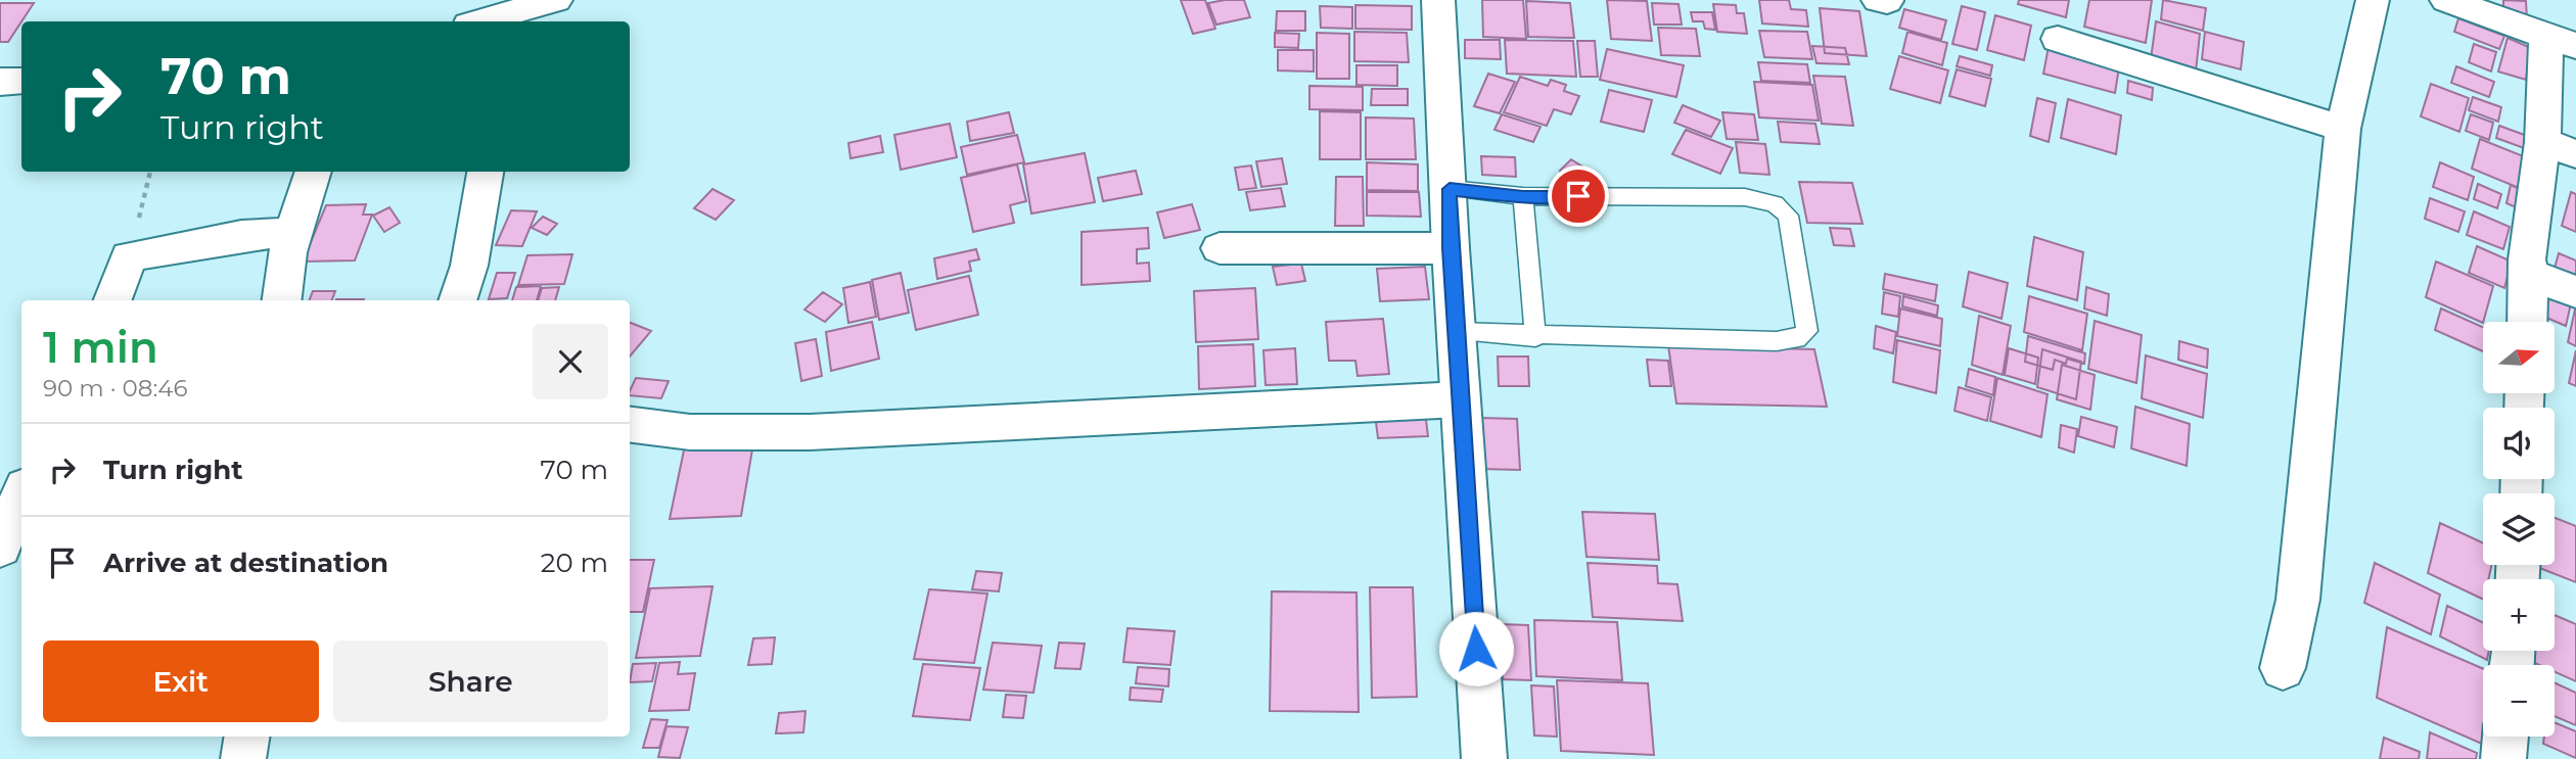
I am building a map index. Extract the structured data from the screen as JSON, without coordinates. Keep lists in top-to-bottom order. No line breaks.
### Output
{"north":"right","page":{"turn":["70 m","Turn right"],"heading":["1 min","90 m · 08:46"],"map_buttons":["+","−"],"list":[{"name":"Turn right","value":"70 m"},{"name":"Arrive at destination","value":"20 m"}],"buttons":["Exit","Share"]}}
